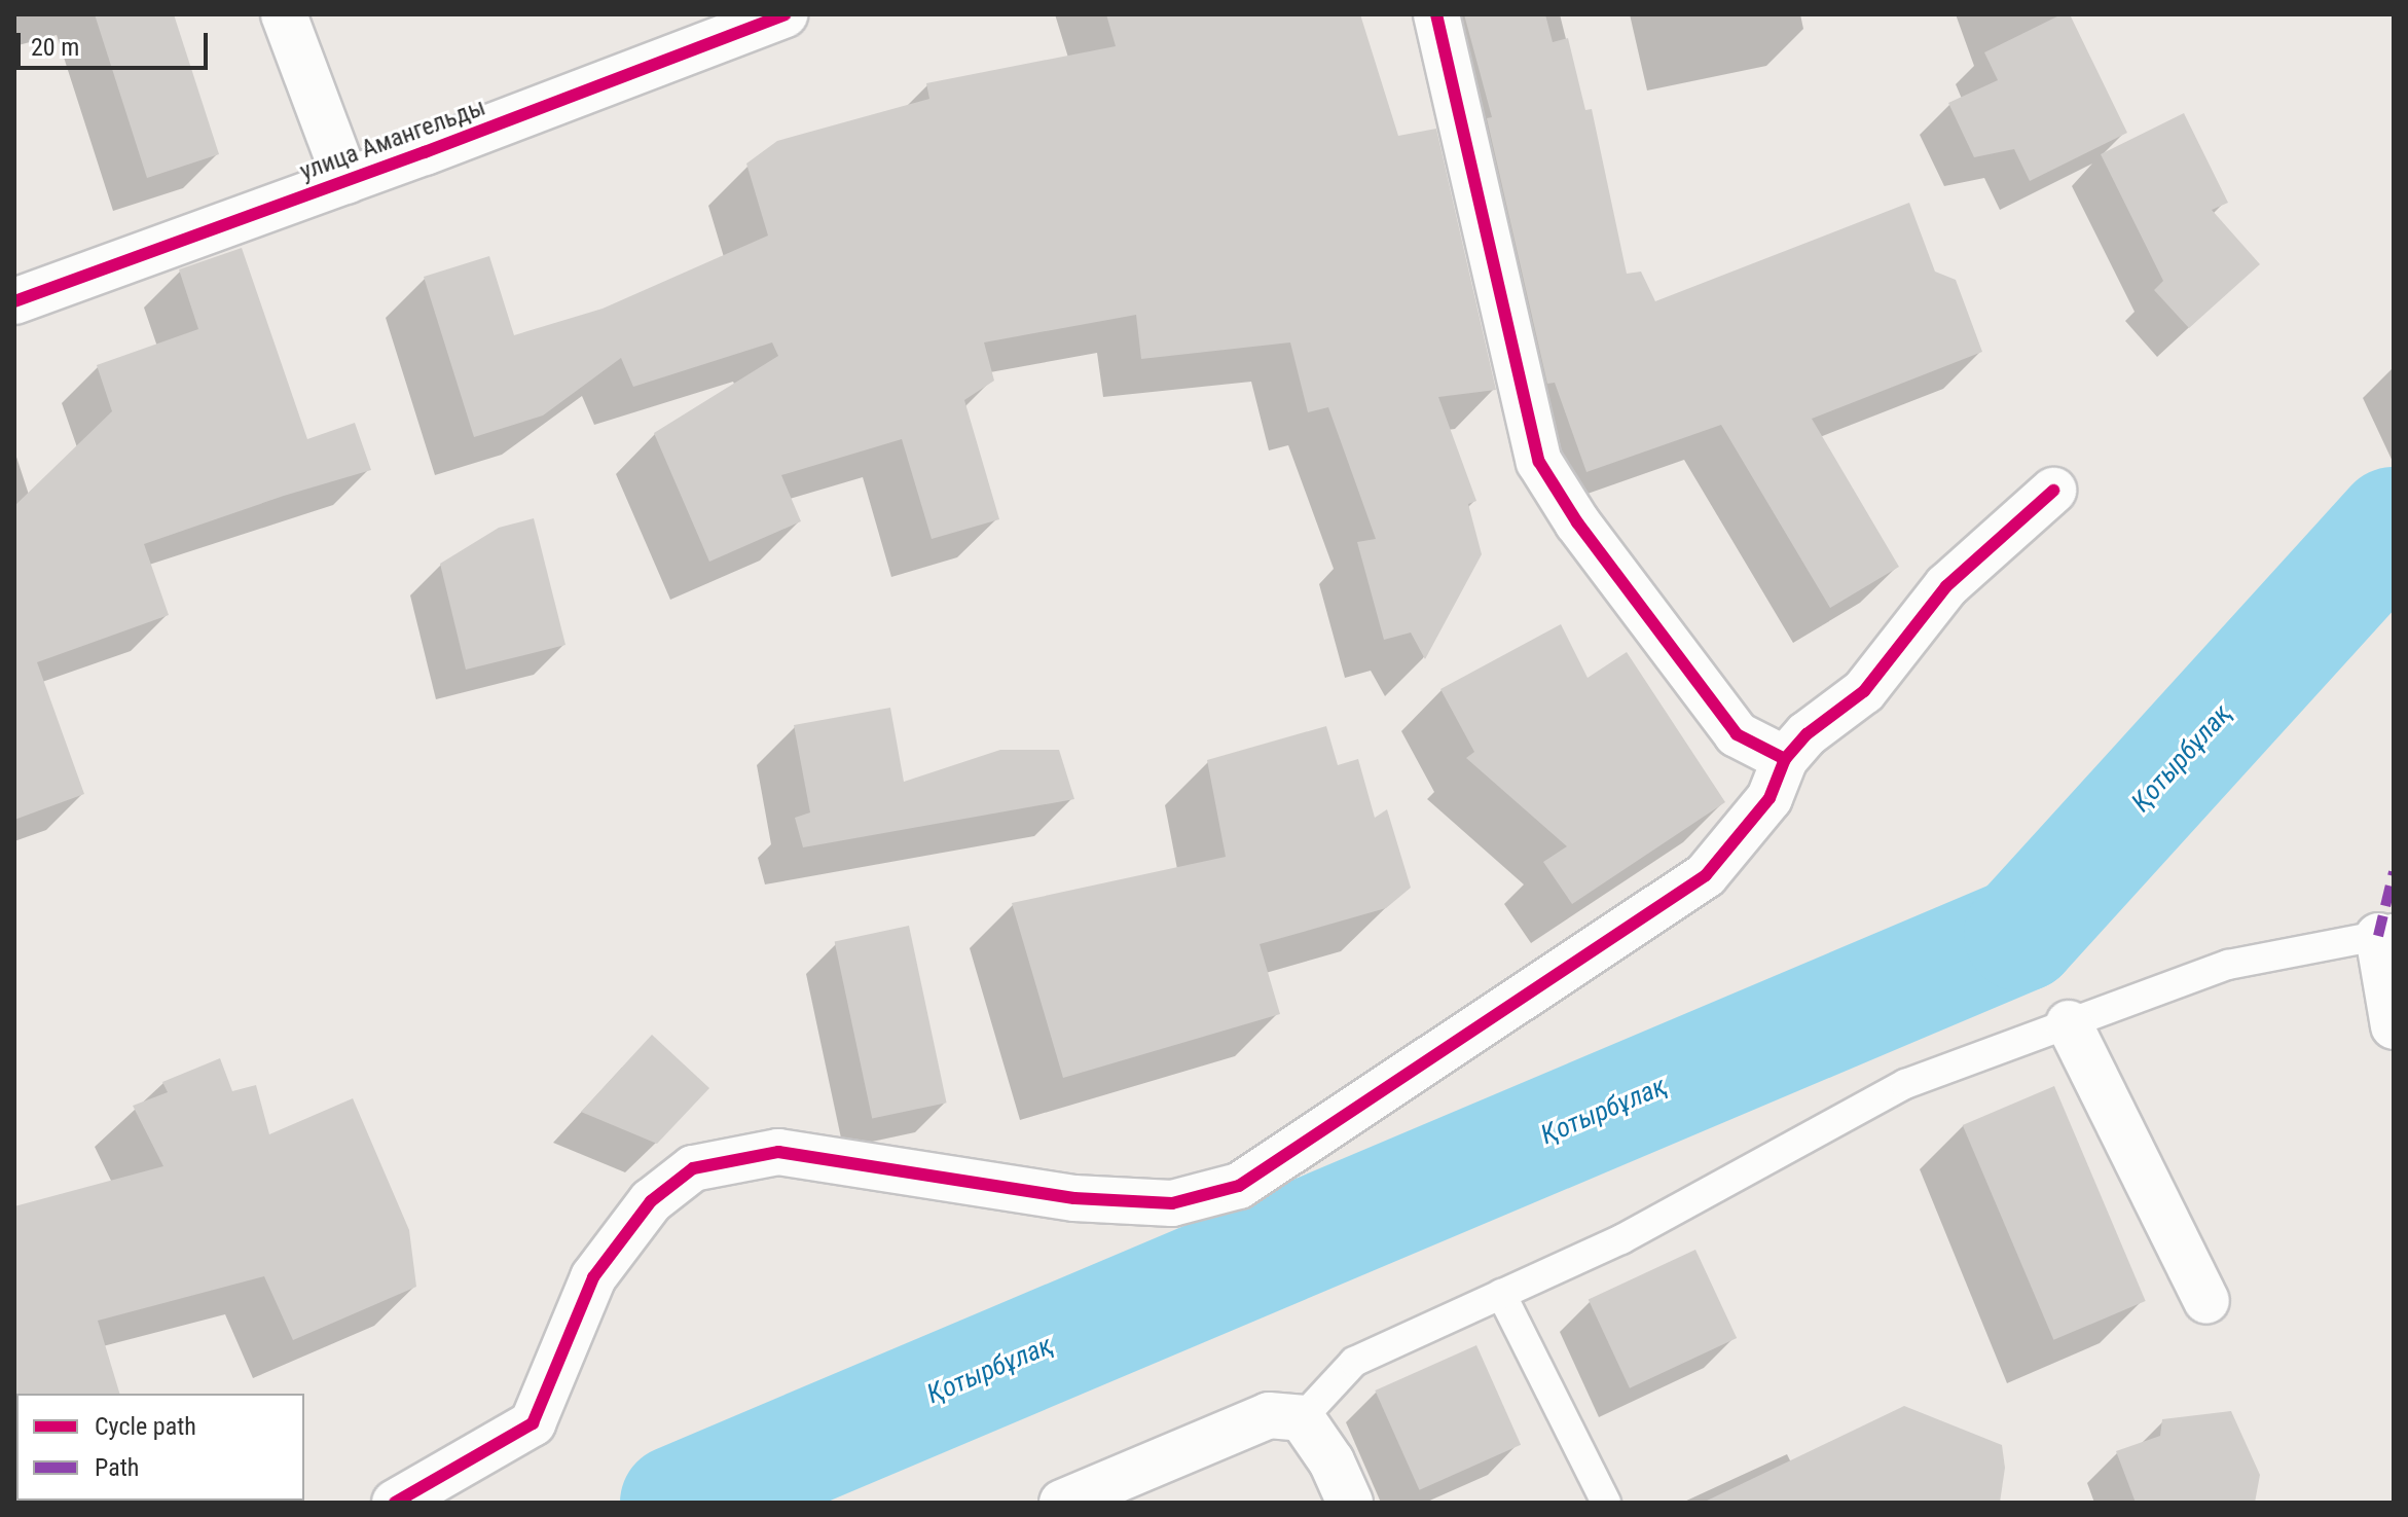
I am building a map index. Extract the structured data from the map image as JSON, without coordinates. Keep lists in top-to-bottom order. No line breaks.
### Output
{"streets":{"street":["улица Амангельды"]},"water":["Қотырбұлақ"],"legend":["Cycle path","Path"],"scale_bar":"20 m"}
